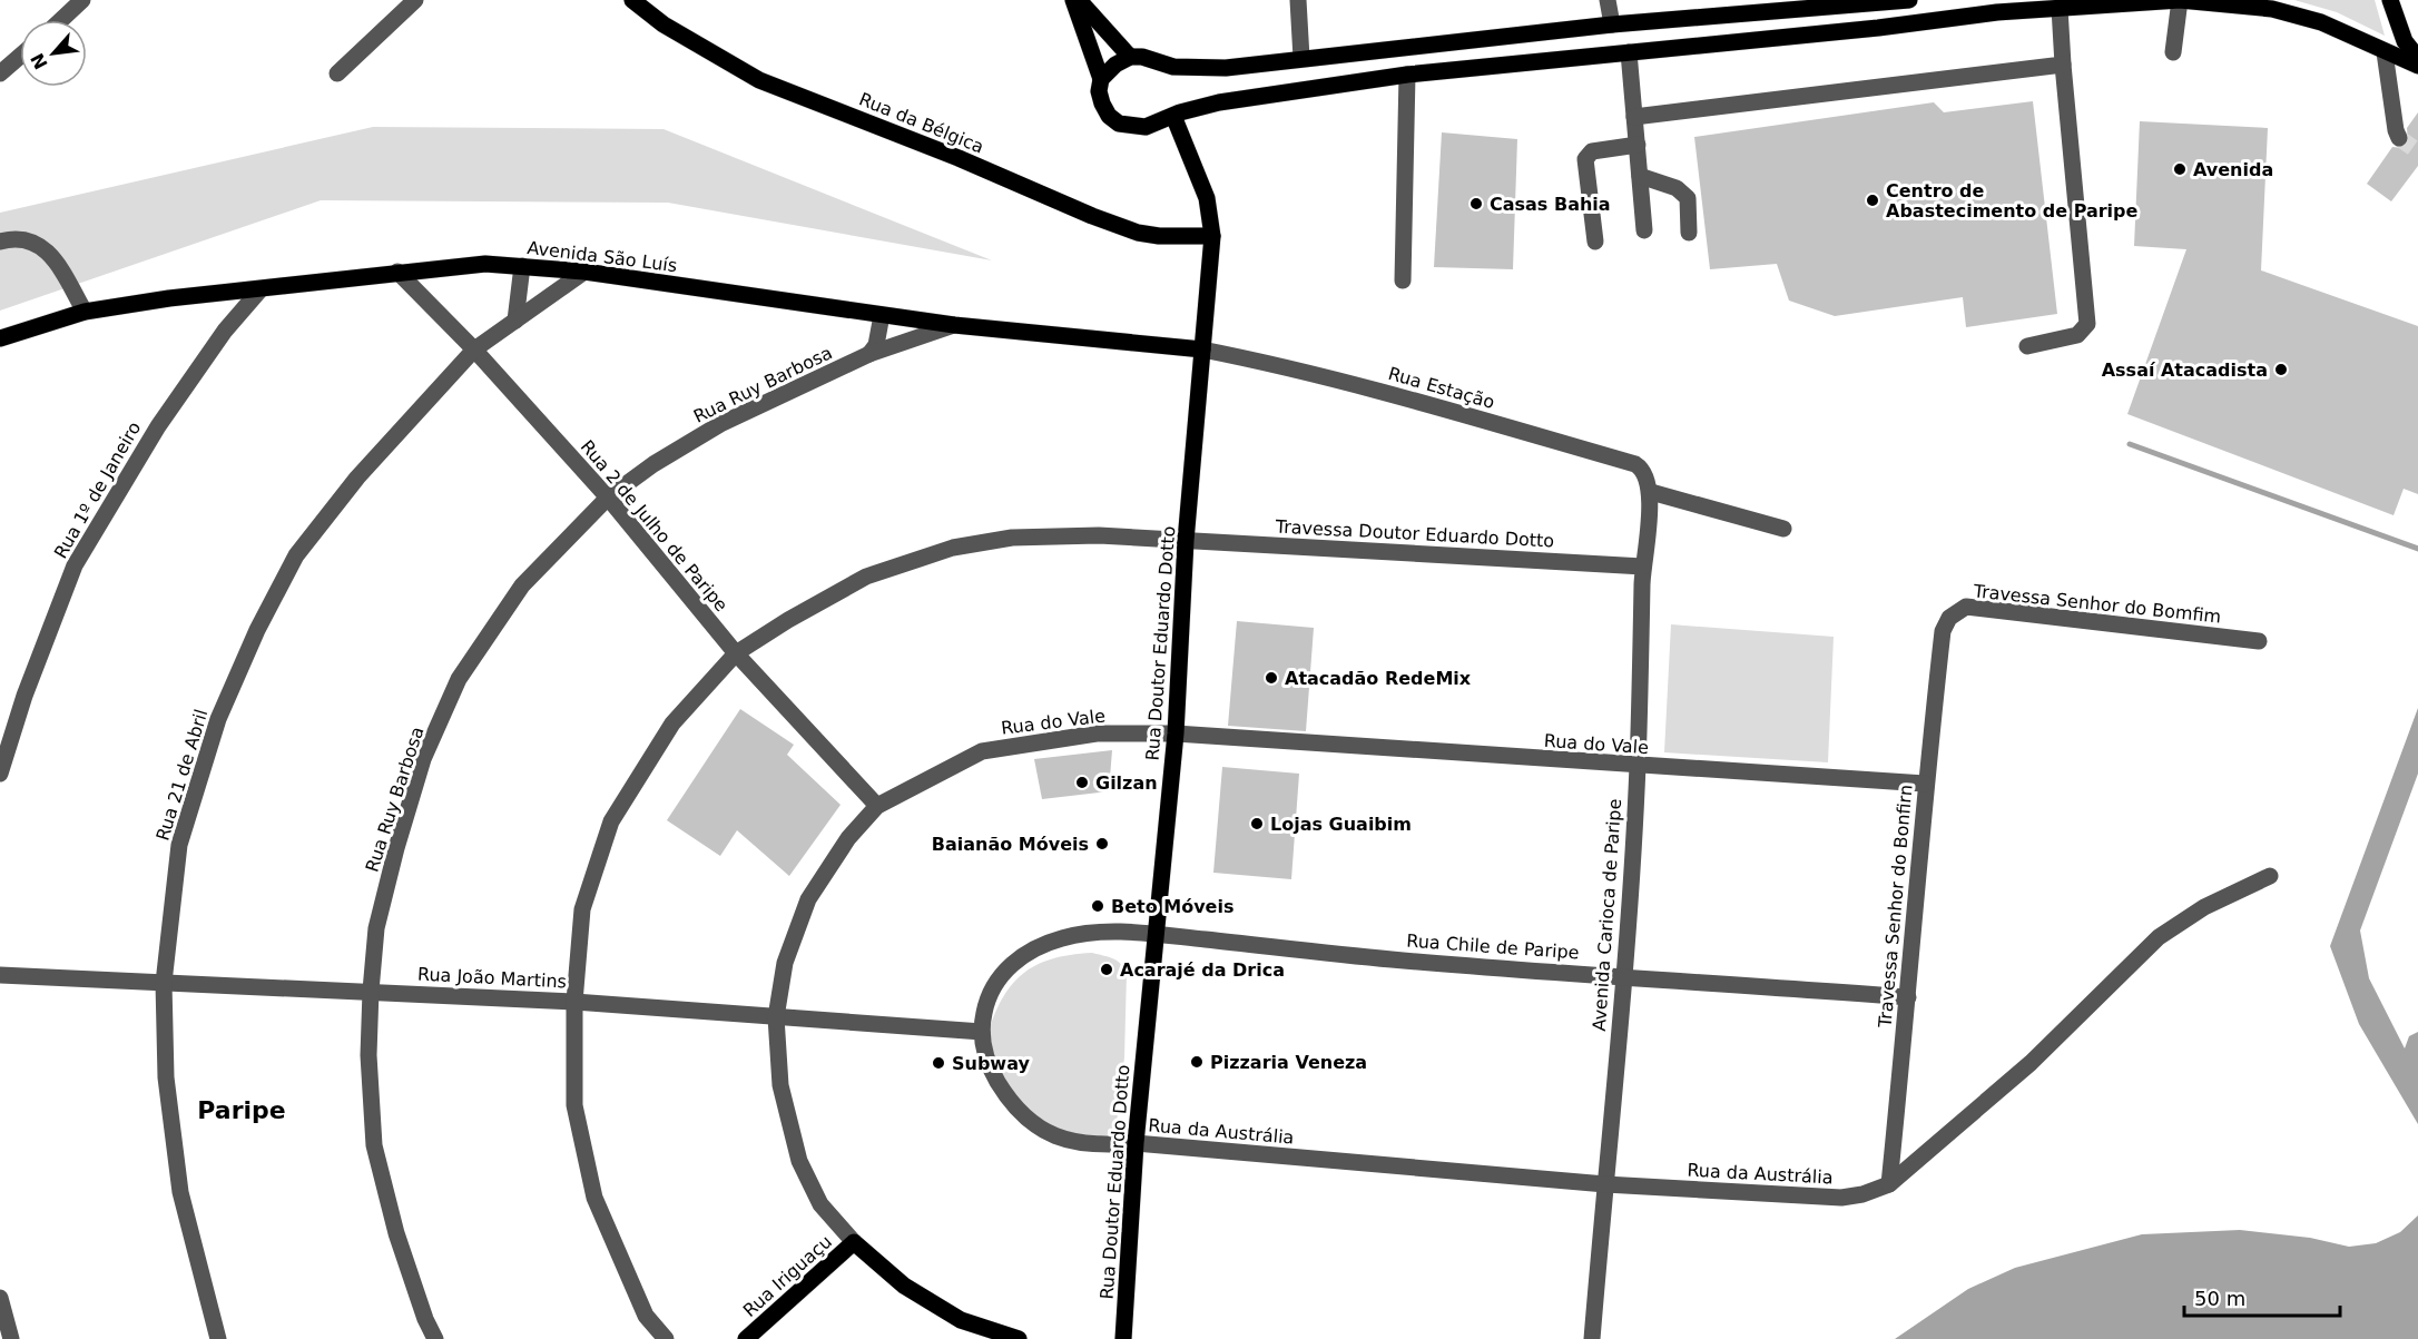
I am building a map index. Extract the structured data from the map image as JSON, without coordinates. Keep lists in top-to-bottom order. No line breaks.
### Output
{"streets":{"main road":["Rua da Bélgica","Avenida São Luís","Rua Doutor Eduardo Dotto","Rua do Vale","Rua Iriguaçu"],"street":["Rua Ruy Barbosa","Rua Estação","Rua 1º de Janeiro","Rua 2 de Julho de Paripe","Travessa Doutor Eduardo Dotto","Travessa Senhor do Bomfim","Rua 21 de Abril","Travessa Senhor do Bonfirn","Avenida Carioca de Paripe","Rua Chile de Paripe","Rua João Martins","Rua da Austrália"]},"crossings":[["Rua da Bélgica","Rua Doutor Eduardo Dotto"],["Avenida São Luís","Rua Ruy Barbosa"],["Avenida São Luís","Rua Estação"],["Avenida São Luís","Rua 1º de Janeiro"],["Avenida São Luís","Rua 2 de Julho de Paripe"],["Avenida São Luís","Rua Doutor Eduardo Dotto"],["Avenida São Luís","Rua 21 de Abril"],["Rua Ruy Barbosa","Rua 2 de Julho de Paripe"],["Rua Ruy Barbosa","Rua João Martins"],["Rua Estação","Rua Doutor Eduardo Dotto"],["Rua Estação","Avenida Carioca de Paripe"],["Rua 2 de Julho de Paripe","Travessa Doutor Eduardo Dotto"],["Rua 2 de Julho de Paripe","Rua do Vale"],["Rua 2 de Julho de Paripe","Rua 21 de Abril"],["Travessa Doutor Eduardo Dotto","Rua Doutor Eduardo Dotto"],["Travessa Doutor Eduardo Dotto","Avenida Carioca de Paripe"],["Travessa Doutor Eduardo Dotto","Rua João Martins"],["Travessa Senhor do Bomfim","Travessa Senhor do Bonfirn"],["Rua Doutor Eduardo Dotto","Rua do Vale"],["Rua Doutor Eduardo Dotto","Rua Chile de Paripe"],["Rua Doutor Eduardo Dotto","Rua da Austrália"],["Rua do Vale","Travessa Senhor do Bonfirn"],["Rua do Vale","Avenida Carioca de Paripe"],["Rua do Vale","Rua João Martins"],["Rua do Vale","Rua Iriguaçu"],["Rua 21 de Abril","Rua João Martins"],["Travessa Senhor do Bonfirn","Rua Chile de Paripe"],["Travessa Senhor do Bonfirn","Rua da Austrália"],["Avenida Carioca de Paripe","Rua Chile de Paripe"],["Avenida Carioca de Paripe","Rua da Austrália"],["Rua Chile de Paripe","Rua João Martins"],["Rua Chile de Paripe","Rua da Austrália"],["Rua João Martins","Rua da Austrália"]],"districts":["Paripe"],"places":["Avenida","Centro de Abastecimento de Paripe","Casas Bahia","Assaí Atacadista","Atacadão RedeMix","Gilzan","Lojas Guaibim","Baianão Móveis","Beto Móveis","Acarajé da Drica","Pizzaria Veneza","Subway"],"scale_bar":"50 m","north":"bottom left"}
